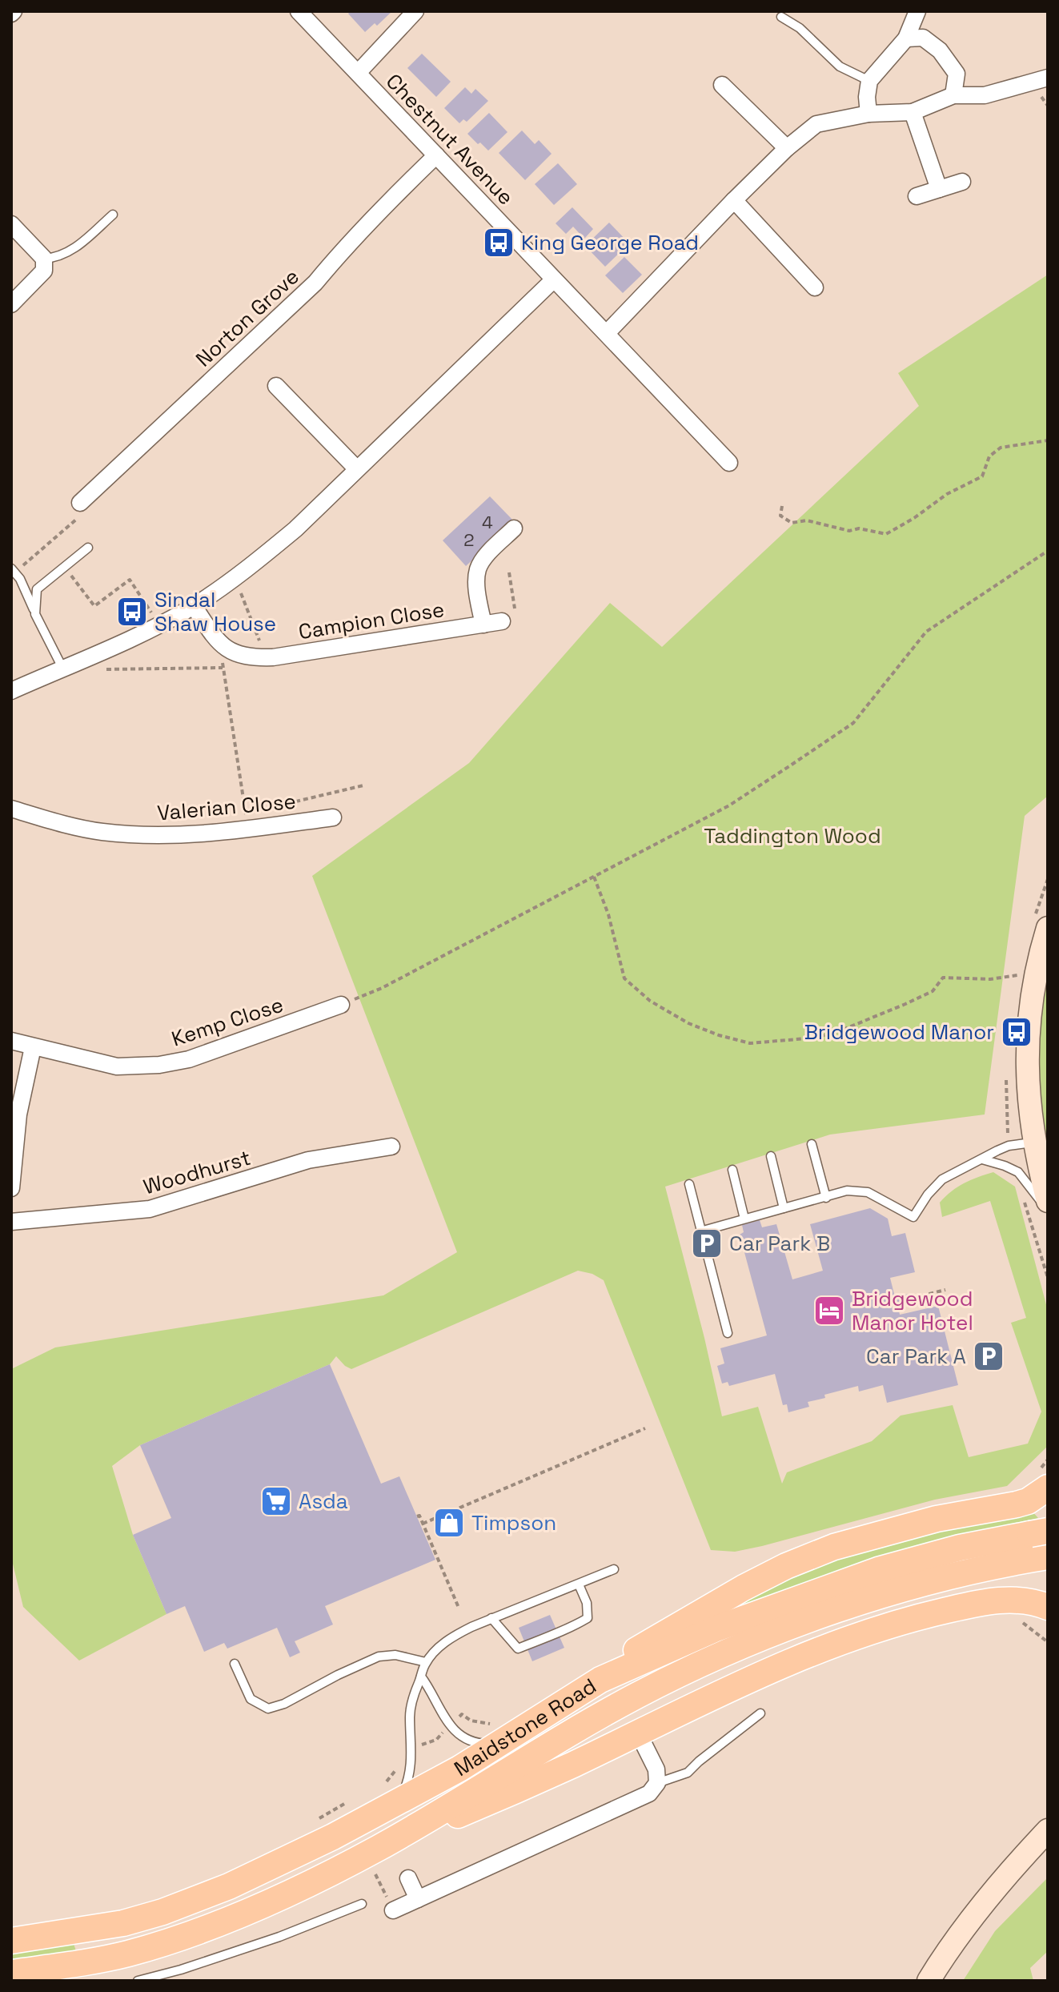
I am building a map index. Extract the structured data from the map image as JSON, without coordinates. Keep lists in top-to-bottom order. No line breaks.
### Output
{"streets":{"main road":["Maidstone Road"],"street":["Chestnut Avenue","Norton Grove","Campion Close","Valerian Close","Kemp Close","Woodhurst"]},"crossings":[["Chestnut Avenue","Norton Grove"]],"parks":["Taddington Wood"],"places":{"bus stop":["King George Road","Sindal Shaw House","Bridgewood Manor"],"parking":["Car Park B","Car Park A"],"hotel":["Bridgewood Manor Hotel"],"supermarket":["Asda"],"shop":["Timpson"]},"house_numbers":["4","2"]}
